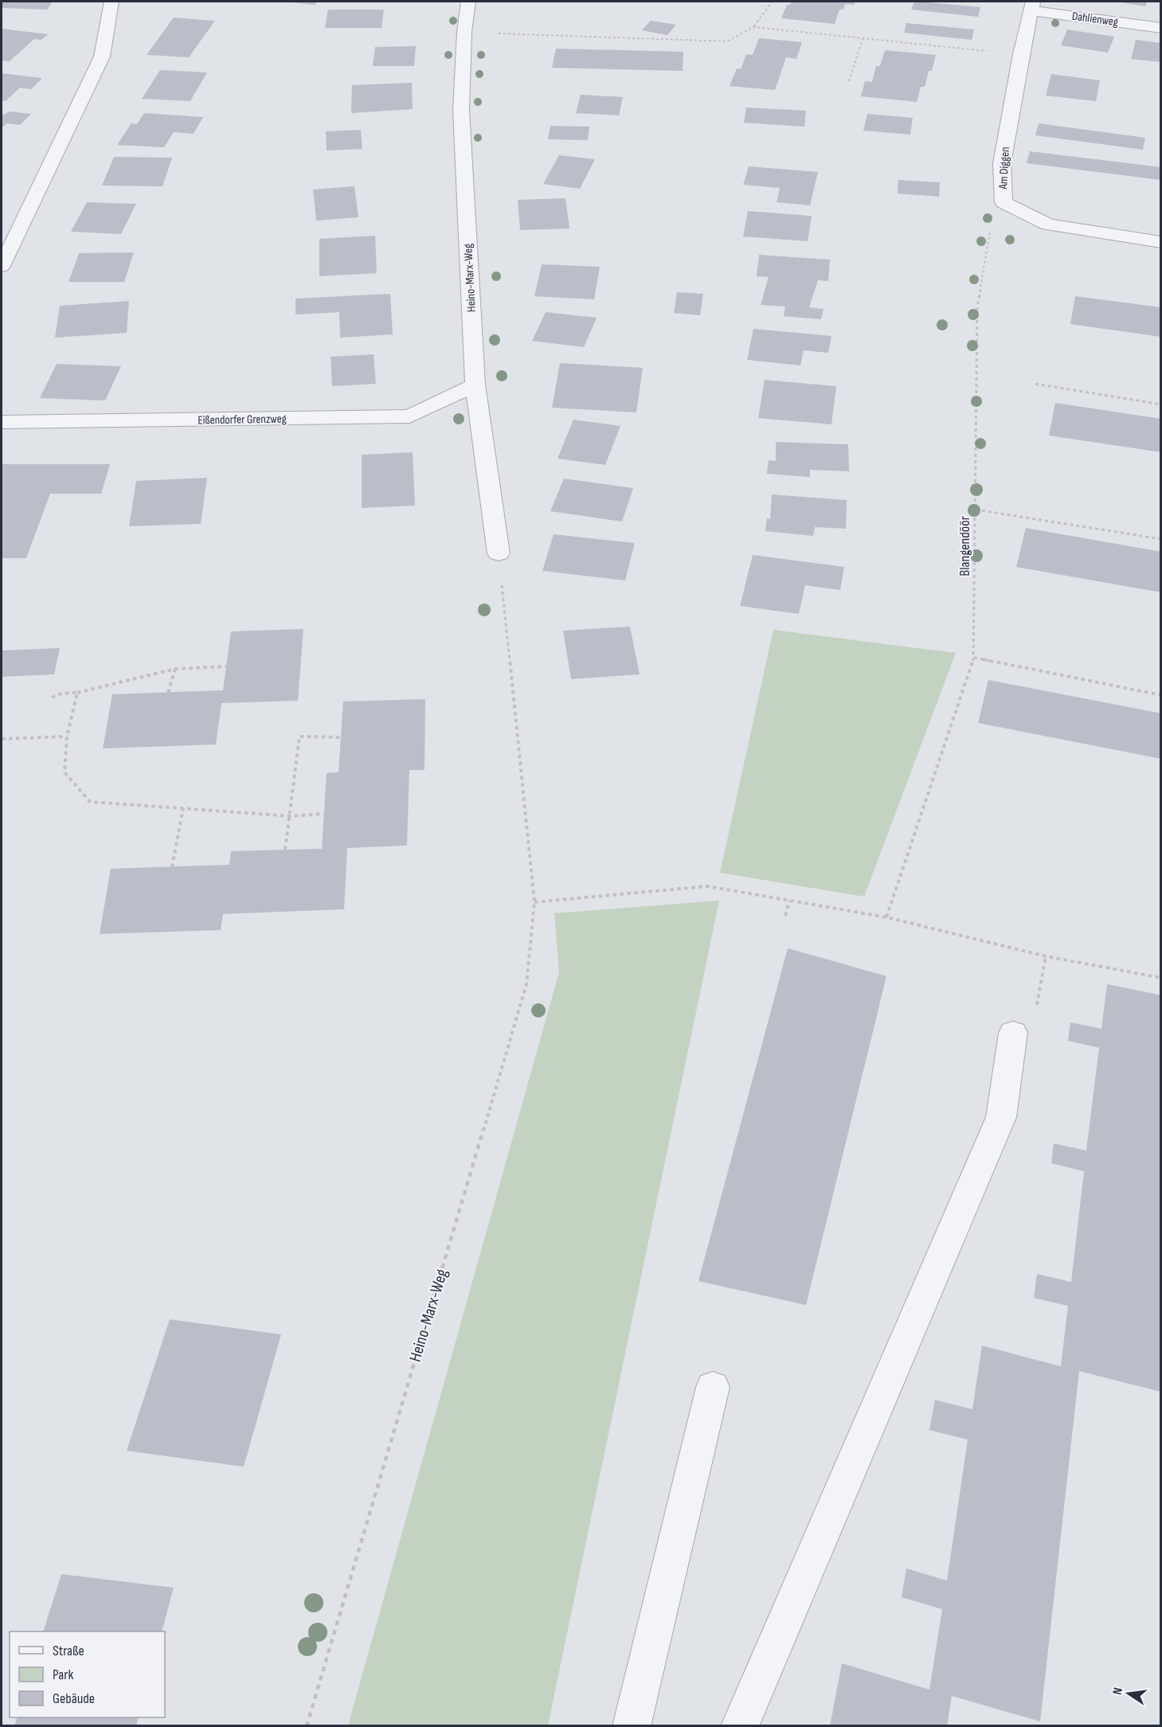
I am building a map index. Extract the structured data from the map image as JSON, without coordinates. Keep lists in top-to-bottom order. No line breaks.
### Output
{"streets":{"street":["Dahlienweg","Am Diggen","Heino-Marx-Weg","Eißendorfer Grenzweg"],"path":["Blangendöör"]},"crossings":[["Dahlienweg","Am Diggen"],["Am Diggen","Blangendöör"],["Heino-Marx-Weg","Eißendorfer Grenzweg"]],"legend":["Straße","Park","Gebäude"],"north":"left"}
